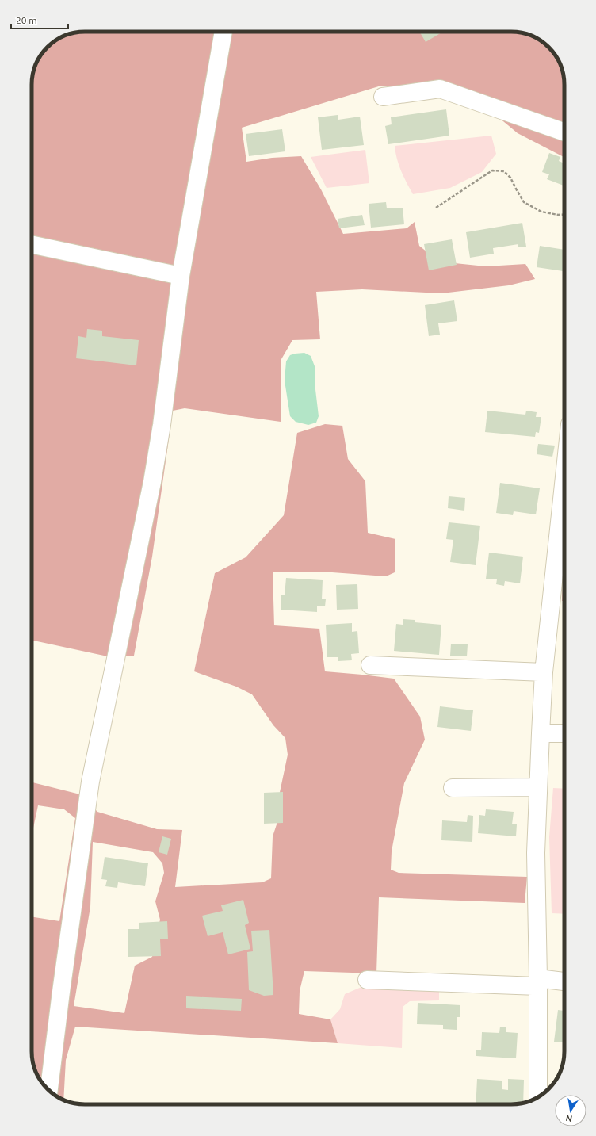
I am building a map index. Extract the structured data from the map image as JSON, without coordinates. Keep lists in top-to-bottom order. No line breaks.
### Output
{"scale_bar":"20 m","north":"bottom"}
